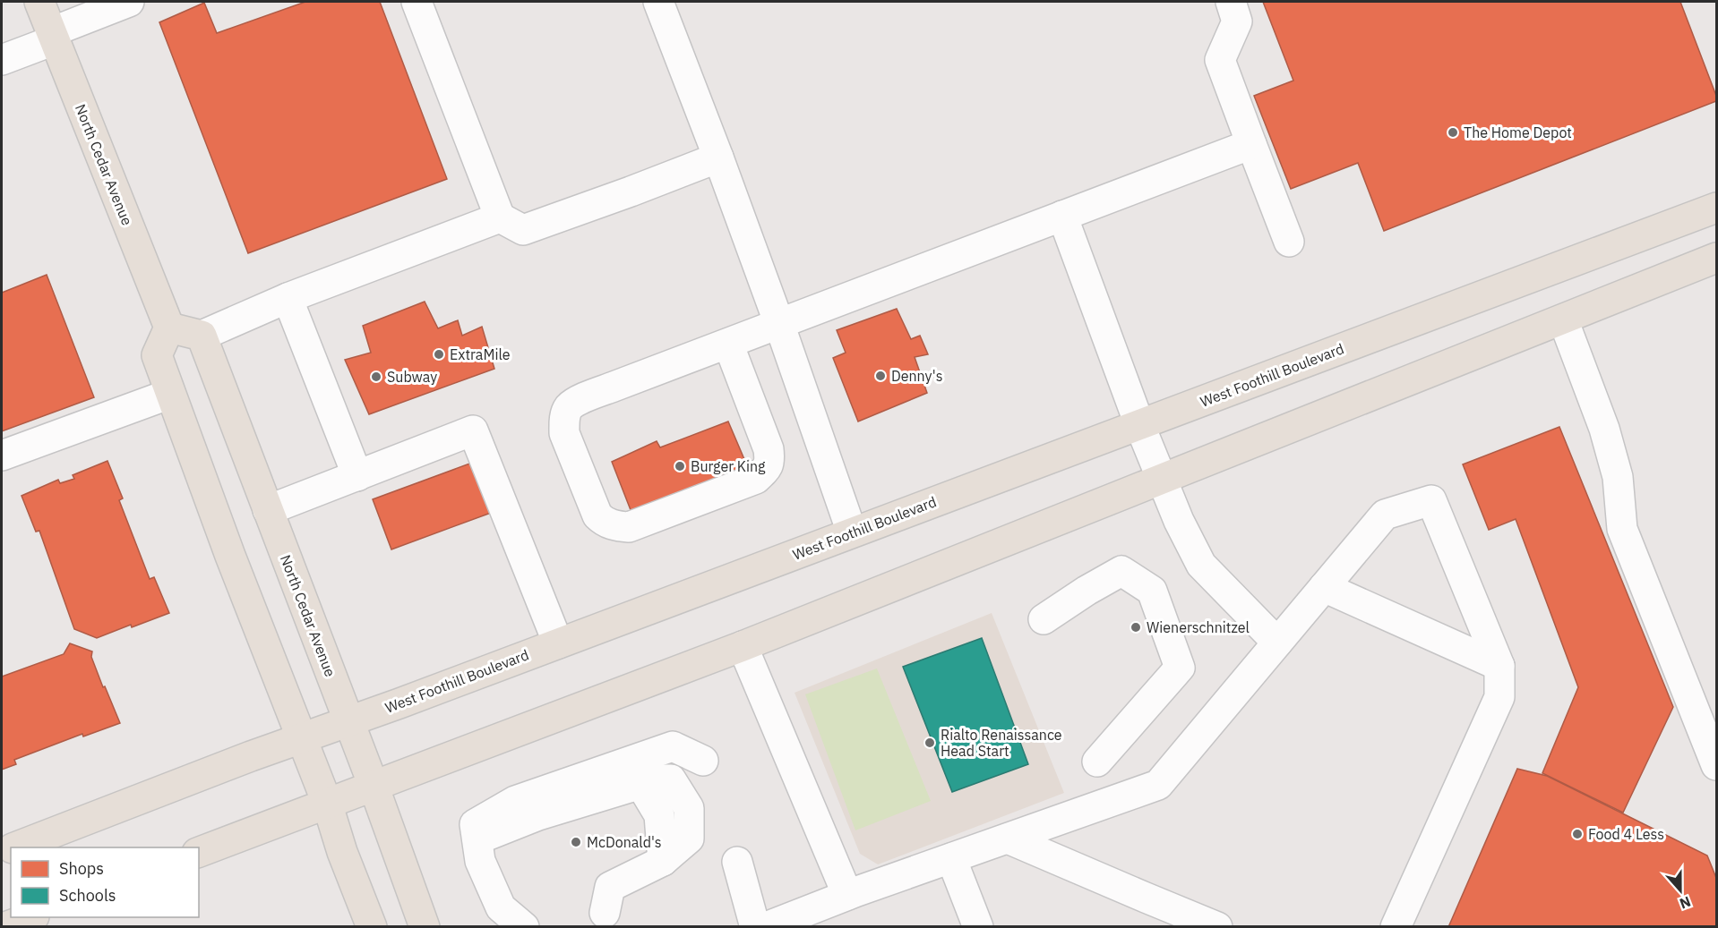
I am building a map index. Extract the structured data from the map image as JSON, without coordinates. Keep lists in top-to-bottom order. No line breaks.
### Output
{"streets":{"main road":["North Cedar Avenue","West Foothill Boulevard"]},"crossings":[["North Cedar Avenue","West Foothill Boulevard"]],"places":["The Home Depot","ExtraMile","Denny's","Subway","Burger King","Wienerschnitzel","Rialto Renaissance Head Start","Food 4 Less","McDonald's"],"legend":["Shops","Schools"],"north":"bottom"}
